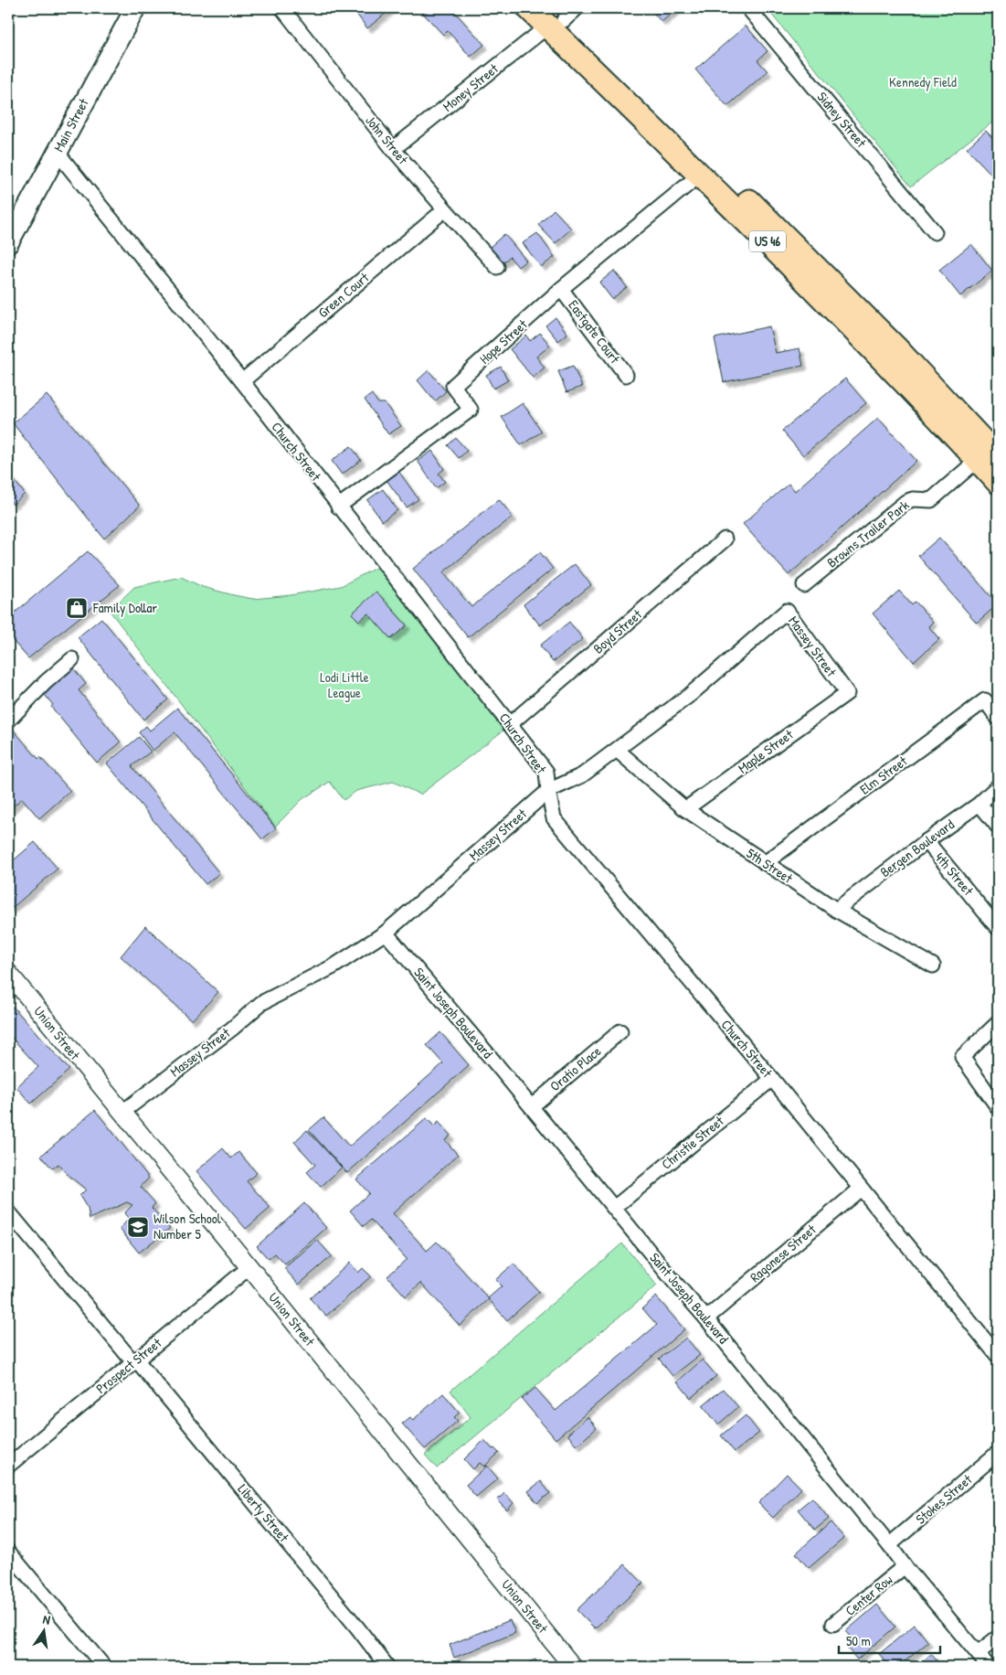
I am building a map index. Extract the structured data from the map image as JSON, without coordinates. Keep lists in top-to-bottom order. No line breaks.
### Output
{"streets":{"highway":["US 46"],"main road":["Main Street"],"street":["Money Street","Sidney Street","John Street","Green Court","Eastgate Court","Hope Street","Church Street","Browns Trailer Park","Boyd Street","Massey Street","Maple Street","Elm Street","Bergen Boulevard","5th Street","4th Street","Saint Joseph Boulevard","Union Street","Oratio Place","Christie Street","Ragonese Street","Prospect Street","Stokes Street","Liberty Street","Center Row"]},"crossings":[["Money Street","John Street"],["Money Street","US 46"],["Main Street","Church Street"],["John Street","Green Court"],["US 46","Hope Street"],["US 46","Browns Trailer Park"],["Green Court","Church Street"],["Eastgate Court","Hope Street"],["Hope Street","Church Street"],["Church Street","Boyd Street"],["Church Street","Massey Street"],["Church Street","Christie Street"],["Church Street","Ragonese Street"],["Massey Street","Maple Street"],["Massey Street","5th Street"],["Massey Street","Saint Joseph Boulevard"],["Massey Street","Union Street"],["Maple Street","5th Street"],["Elm Street","5th Street"],["Bergen Boulevard","5th Street"],["Bergen Boulevard","4th Street"],["Saint Joseph Boulevard","Oratio Place"],["Saint Joseph Boulevard","Christie Street"],["Saint Joseph Boulevard","Ragonese Street"],["Saint Joseph Boulevard","Stokes Street"],["Saint Joseph Boulevard","Center Row"],["Union Street","Prospect Street"],["Prospect Street","Liberty Street"]],"parks":["Kennedy Field","Lodi Little League"],"places":{"shop":["Family Dollar"],"school or university":["Wilson School Number 5"]},"scale_bar":"50 m","north":"top"}
